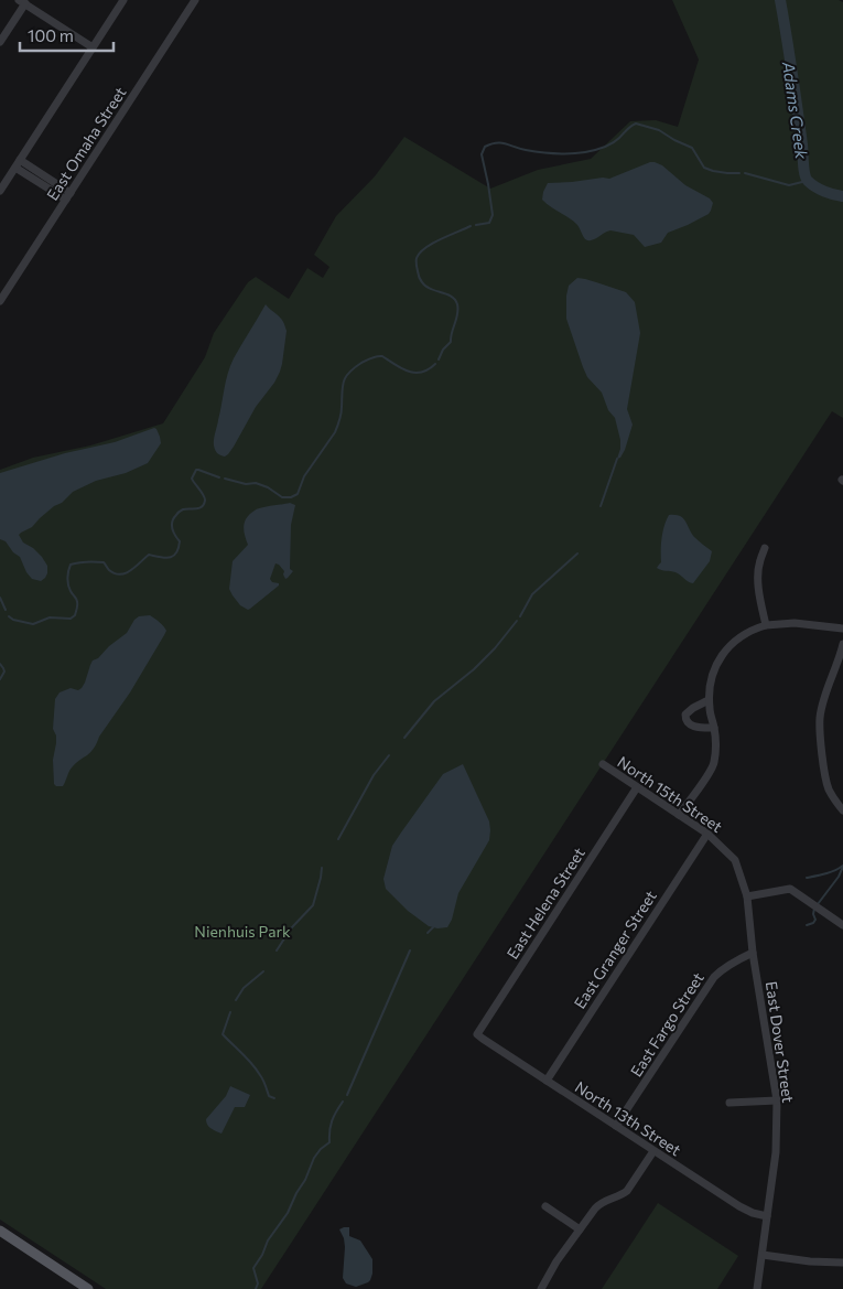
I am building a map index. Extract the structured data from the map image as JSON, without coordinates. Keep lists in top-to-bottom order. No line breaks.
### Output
{"streets":{"street":["East Omaha Street","North 15th Street","East Helena Street","East Granger Street","East Fargo Street","East Dover Street","North 13th Street"]},"crossings":[["North 15th Street","East Helena Street"],["North 15th Street","East Granger Street"],["North 15th Street","East Dover Street"],["East Helena Street","North 13th Street"],["East Granger Street","North 13th Street"],["East Fargo Street","East Dover Street"],["East Fargo Street","North 13th Street"],["East Dover Street","North 13th Street"]],"water":["Adams Creek"],"parks":["Nienhuis Park"],"scale_bar":"100 m"}
